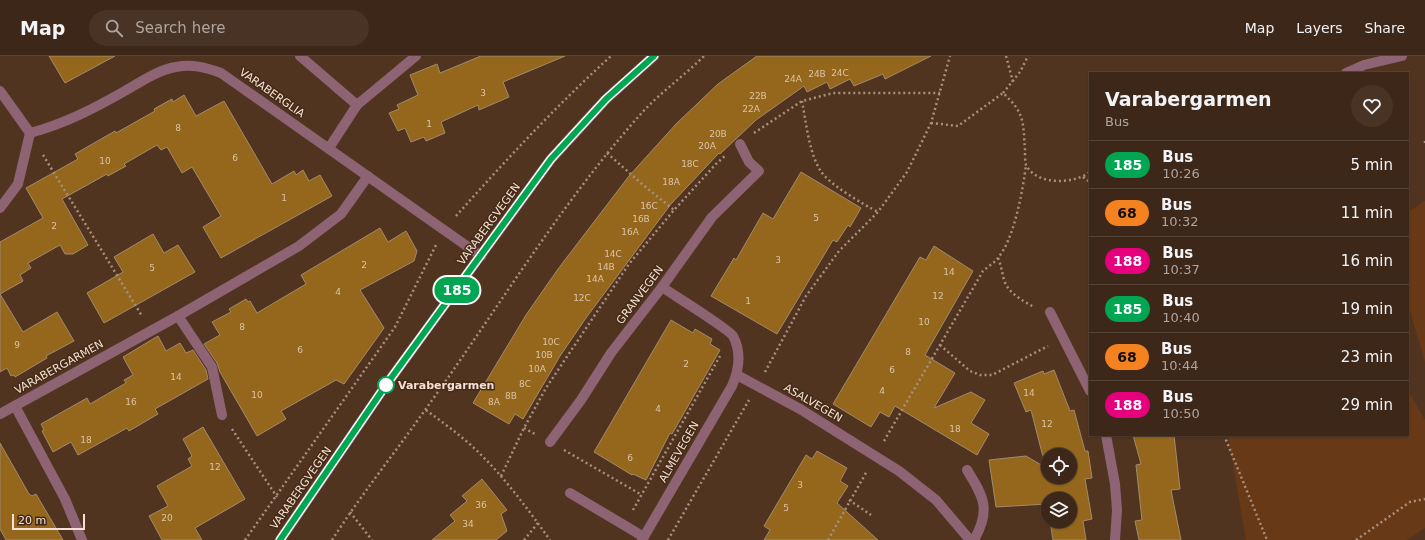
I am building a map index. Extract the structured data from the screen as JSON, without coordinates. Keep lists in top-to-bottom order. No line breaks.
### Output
{"streets":{"street":["VARABERGLIA","VARABERGVEGEN","GRANVEGEN","VARABERGARMEN","ASALVEGEN","ALMEVEGEN"]},"crossings":[["VARABERGLIA","VARABERGVEGEN"],["VARABERGLIA","VARABERGARMEN"],["ASALVEGEN","ALMEVEGEN"]],"places":["Varabergarmen"],"lines":["bus line 185"],"house_numbers":["24C","24B","24A","3","22B","22A","1","8","20B","20A","6","10","18C","18A","1","16C","5","16B","2","16A","14C","3","2","14B","5","14","14A","4","12","12C","1","10","8","10C","9","6","8","10B","2","10A","6","14","8C","4","14","10","8B","16","8A","4","12","18","18","6","12","3","36","5","20","34"],"scale_bar":"20 m","page":{"header":"Map","search":"Search here","nav":["Map","Layers","Share"],"on_map":"185","heading":["Varabergarmen","Bus"],"list":[{"mark":"185","name":"Bus","note":"10:26","value":"5 min"},{"mark":"68","name":"Bus","note":"10:32","value":"11 min"},{"mark":"188","name":"Bus","note":"10:37","value":"16 min"},{"mark":"185","name":"Bus","note":"10:40","value":"19 min"},{"mark":"68","name":"Bus","note":"10:44","value":"23 min"},{"mark":"188","name":"Bus","note":"10:50","value":"29 min"}],"scale":"20 m"}}
